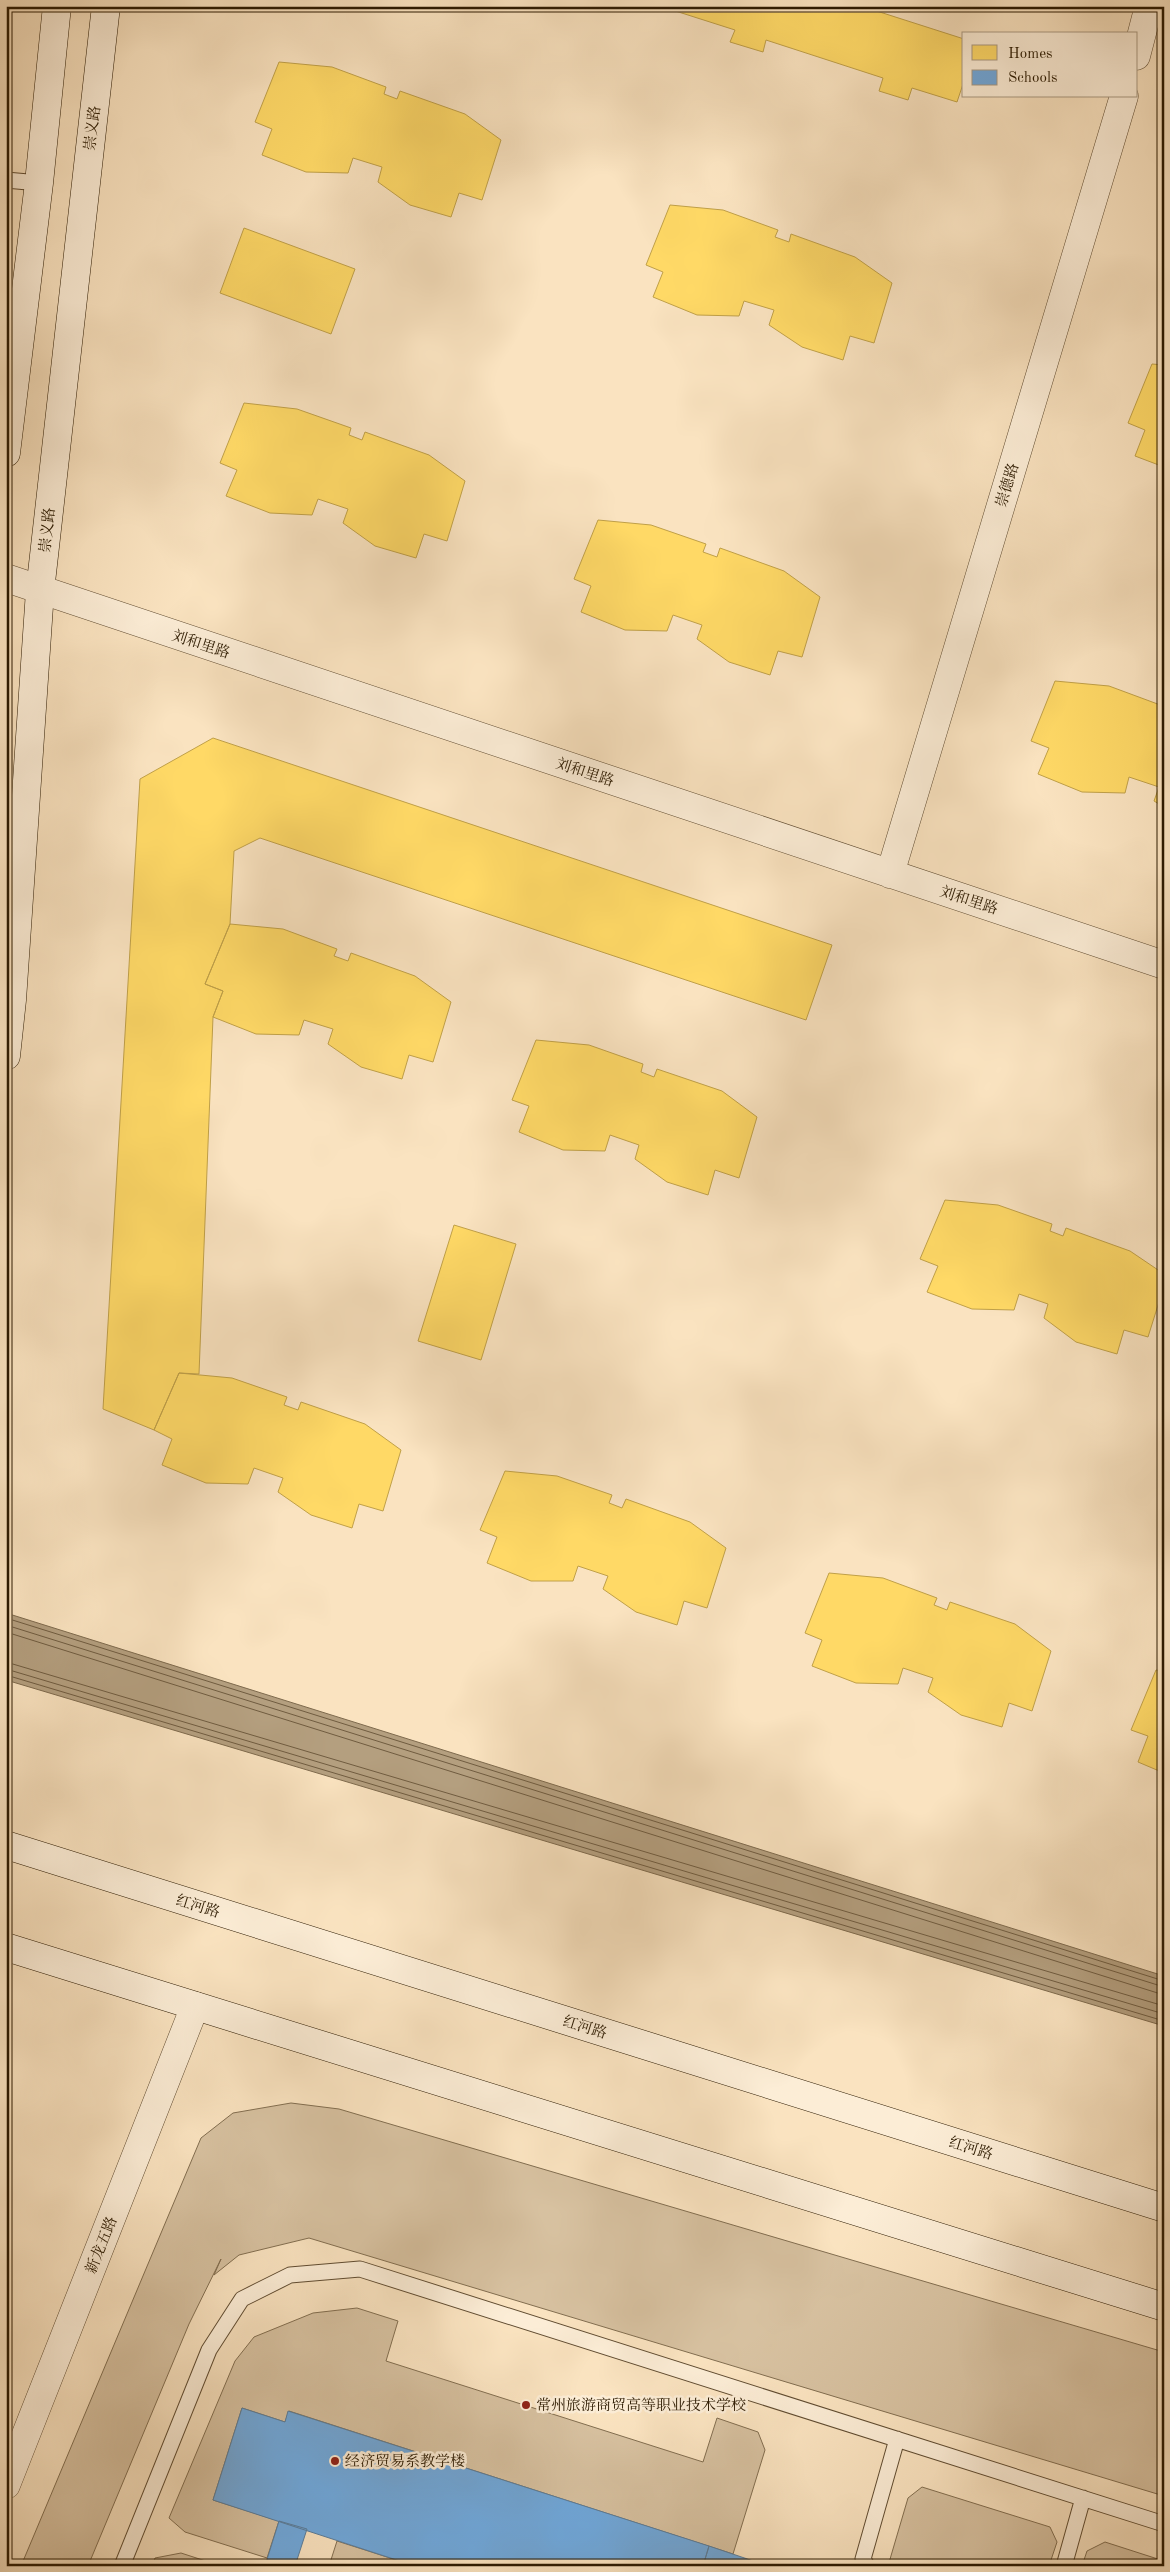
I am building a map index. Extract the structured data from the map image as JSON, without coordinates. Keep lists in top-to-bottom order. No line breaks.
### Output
{"streets":{"street":["崇义路","崇德路","刘和里路","红河路","新龙五路"]},"crossings":[["崇义路","刘和里路"],["崇德路","刘和里路"]],"places":["常州旅游商贸高等职业技术学校","经济贸易系教学楼"],"legend":["Homes","Schools"]}
